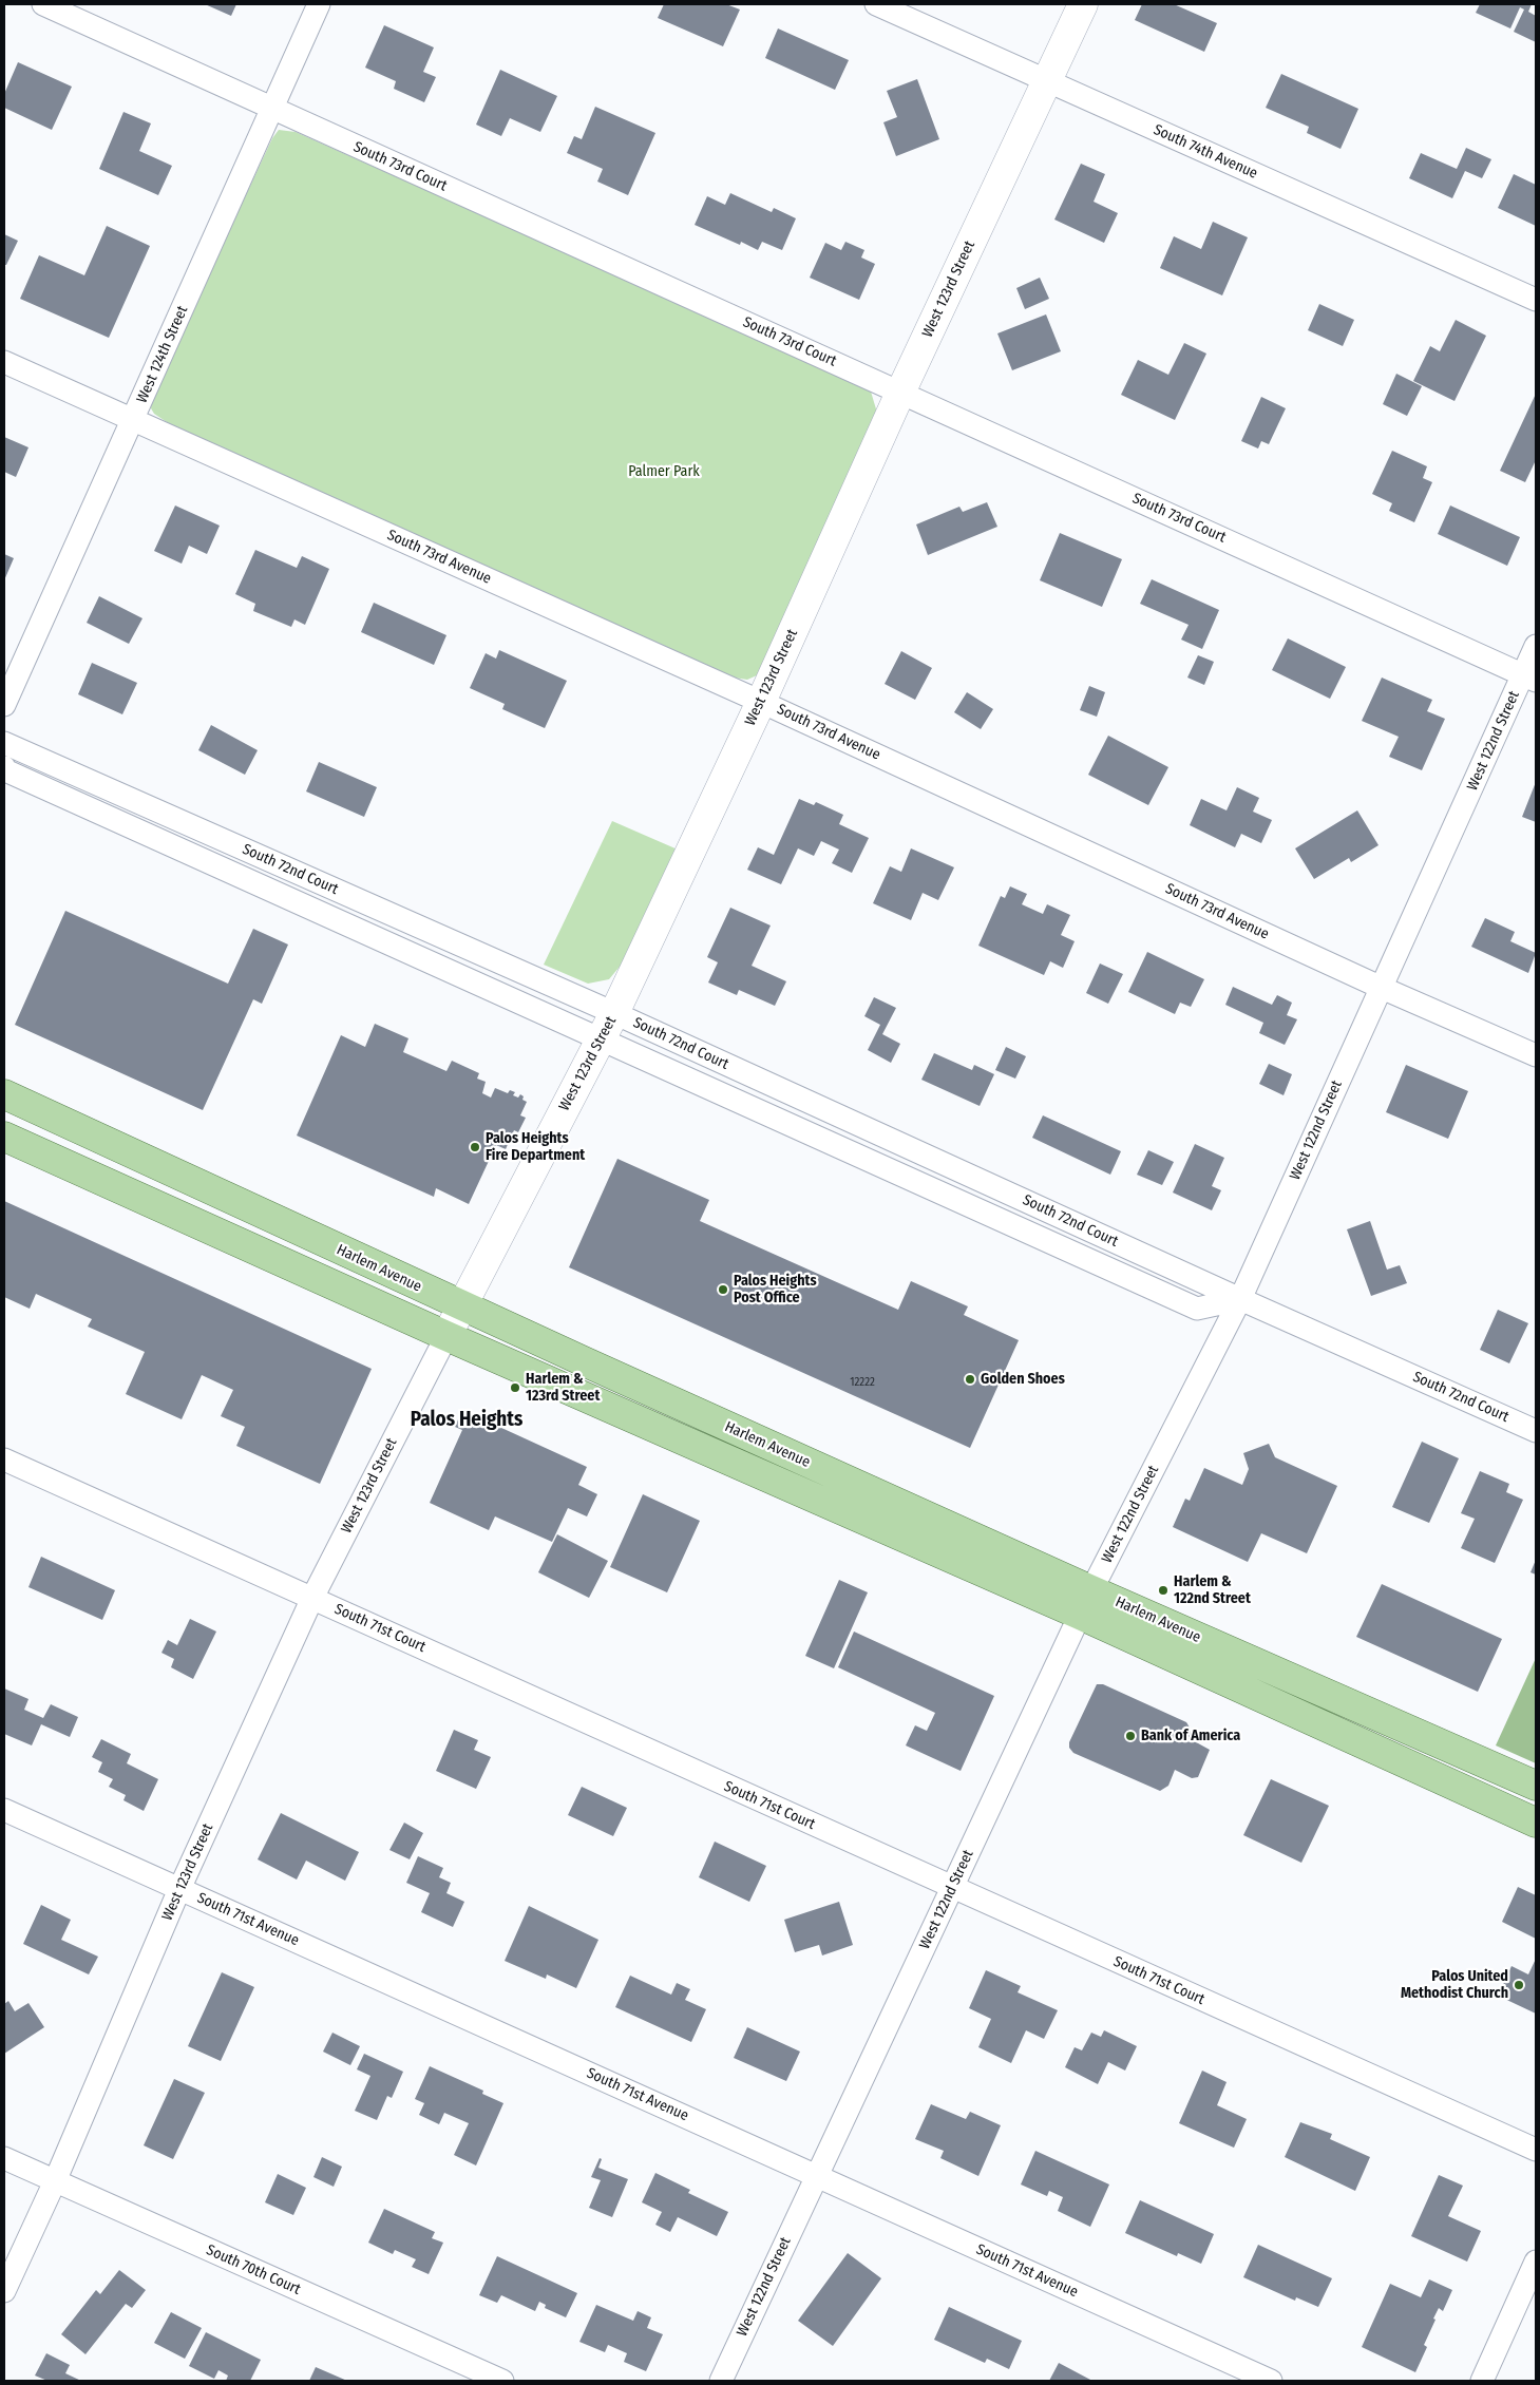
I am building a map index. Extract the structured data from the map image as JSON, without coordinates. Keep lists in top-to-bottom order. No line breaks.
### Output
{"streets":{"main road":["Harlem Avenue"],"street":["South 74th Avenue","South 73rd Court","West 123rd Street","West 124th Street","South 73rd Avenue","West 122nd Street","South 72nd Court","South 71st Court","South 71st Avenue","South 70th Court"]},"crossings":[["South 74th Avenue","West 123rd Street"],["South 73rd Court","West 123rd Street"],["South 73rd Court","West 124th Street"],["South 73rd Court","West 122nd Street"],["West 123rd Street","South 73rd Avenue"],["West 123rd Street","South 72nd Court"],["West 123rd Street","Harlem Avenue"],["West 123rd Street","South 71st Court"],["West 123rd Street","South 71st Avenue"],["West 123rd Street","South 70th Court"],["West 124th Street","South 73rd Avenue"],["South 73rd Avenue","West 122nd Street"],["West 122nd Street","South 72nd Court"],["West 122nd Street","Harlem Avenue"],["West 122nd Street","South 71st Court"],["West 122nd Street","South 71st Avenue"]],"districts":["Palos Heights"],"parks":["Palmer Park"],"places":["Palos Heights Fire Department","Palos Heights Post Office","Golden Shoes","Harlem & 123rd Street","Harlem & 122nd Street","Bank of America","Palos United Methodist Church"],"house_numbers":["12222"]}
